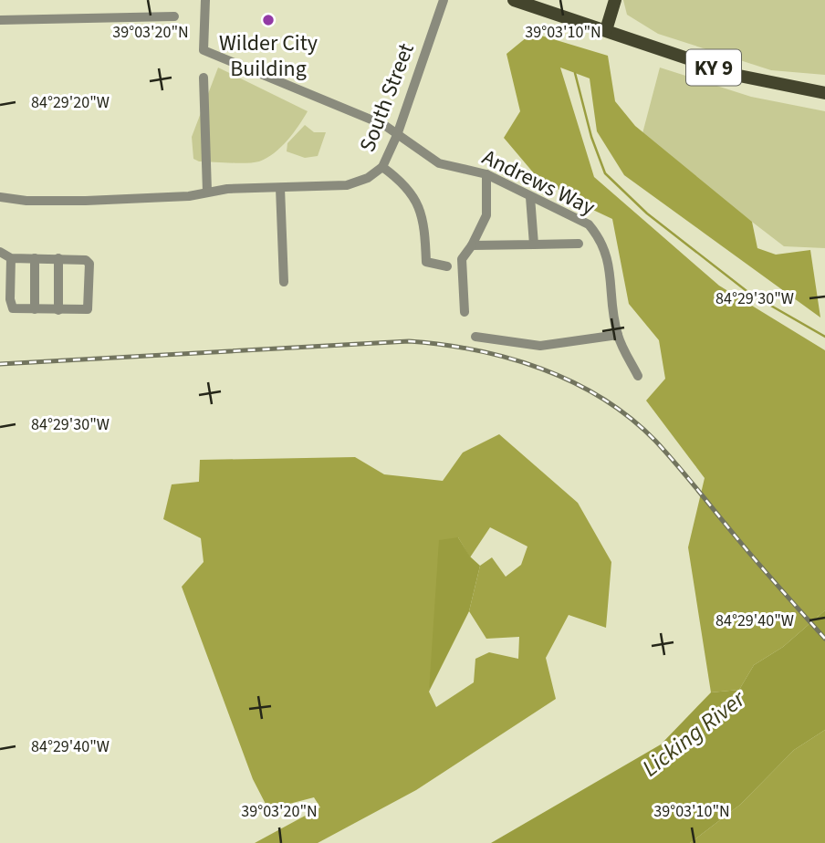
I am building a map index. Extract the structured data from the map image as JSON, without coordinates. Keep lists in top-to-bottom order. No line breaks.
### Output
{"streets":{"main road":["KY 9"],"street":["South Street","Andrews Way"]},"crossings":[["South Street","Andrews Way"]],"water":["Licking River"],"places":["Wilder City Building"],"coordinates":["39°03'20\"N","39°03'10\"N","84°29'20\"W","84°29'30\"W","84°29'40\"W"]}
